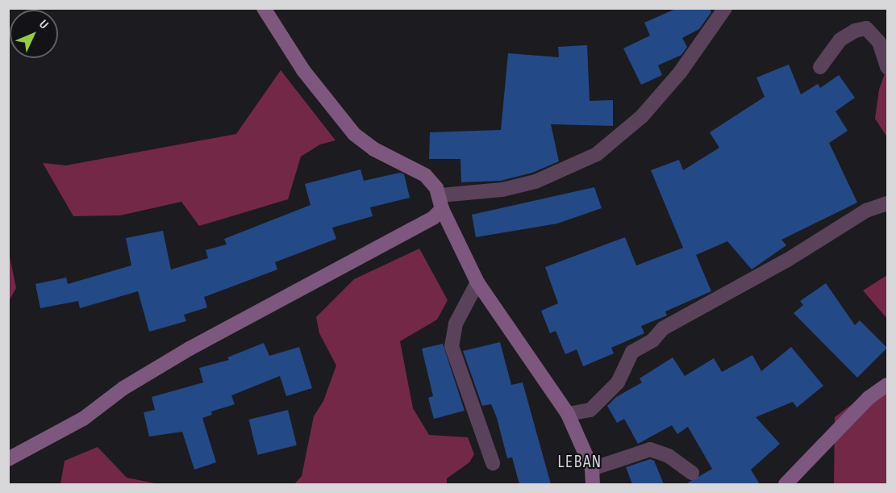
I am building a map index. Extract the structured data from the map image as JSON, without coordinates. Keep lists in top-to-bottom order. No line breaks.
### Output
{"districts":["LEBAN"],"north":"top right"}
